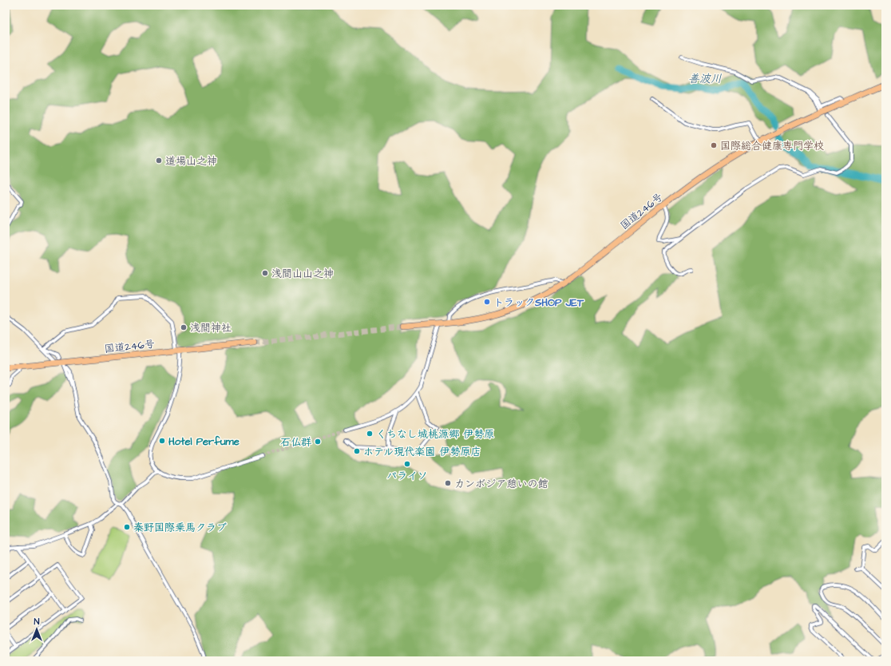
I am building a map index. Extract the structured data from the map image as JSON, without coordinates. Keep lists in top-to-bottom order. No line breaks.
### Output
{"streets":{"highway":["国道246号"]},"water":["善波川"],"places":["国際総合健康専門学校","道場山之神","浅間山山之神","トラックSHOP JET","浅間神社","くちなし城桃源郷 伊勢原","Hotel Perfume","石仏群","ホテル現代楽園 伊勢原店","パライソ","カンボジア憩いの館","秦野国際乗馬クラブ"],"north":"top"}
